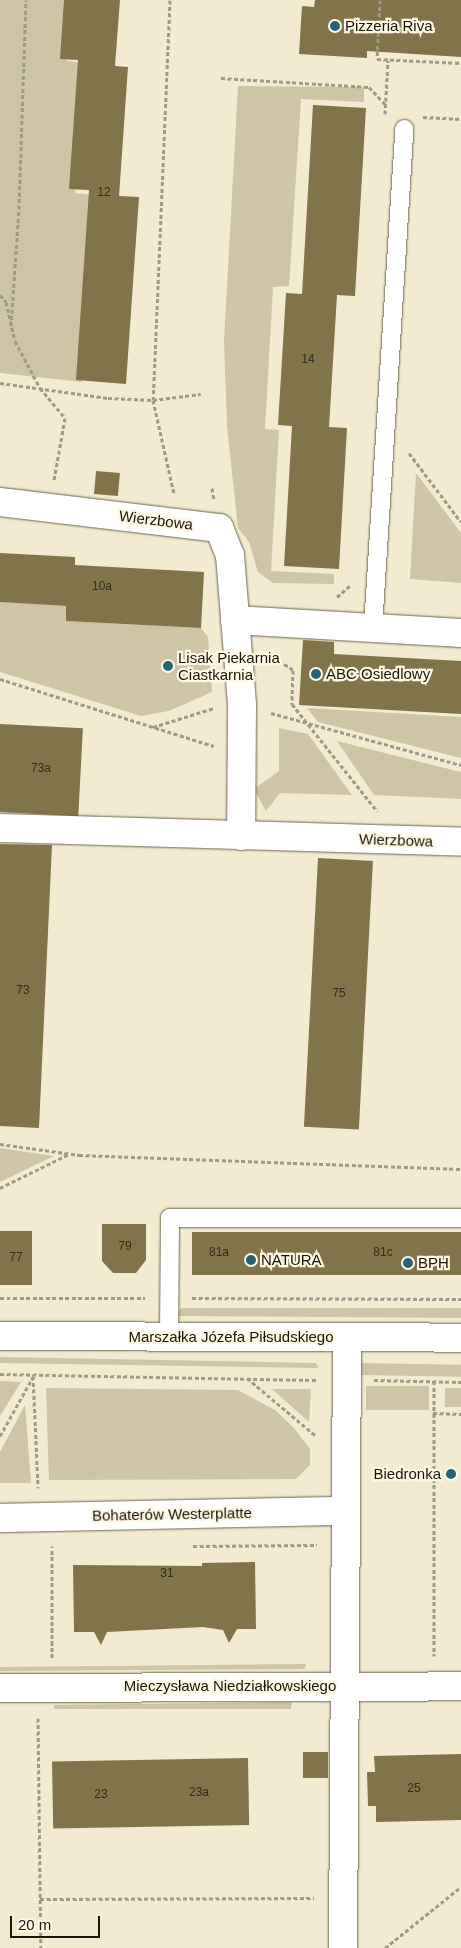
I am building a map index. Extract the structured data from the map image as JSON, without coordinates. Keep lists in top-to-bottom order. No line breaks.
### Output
{"streets":{"street":["Wierzbowa","Marszałka Józefa Piłsudskiego","Bohaterów Westerplatte","Mieczysława Niedziałkowskiego"]},"places":["Pizzeria Riva","Lisak Piekarnia Ciastkarnia","ABC Osiedlowy","NATURA","BPH","Biedronka"],"house_numbers":["12","14","10a","73a","73","75","79","81a","81c","77","31","25","23a","23"],"scale_bar":"20 m"}
